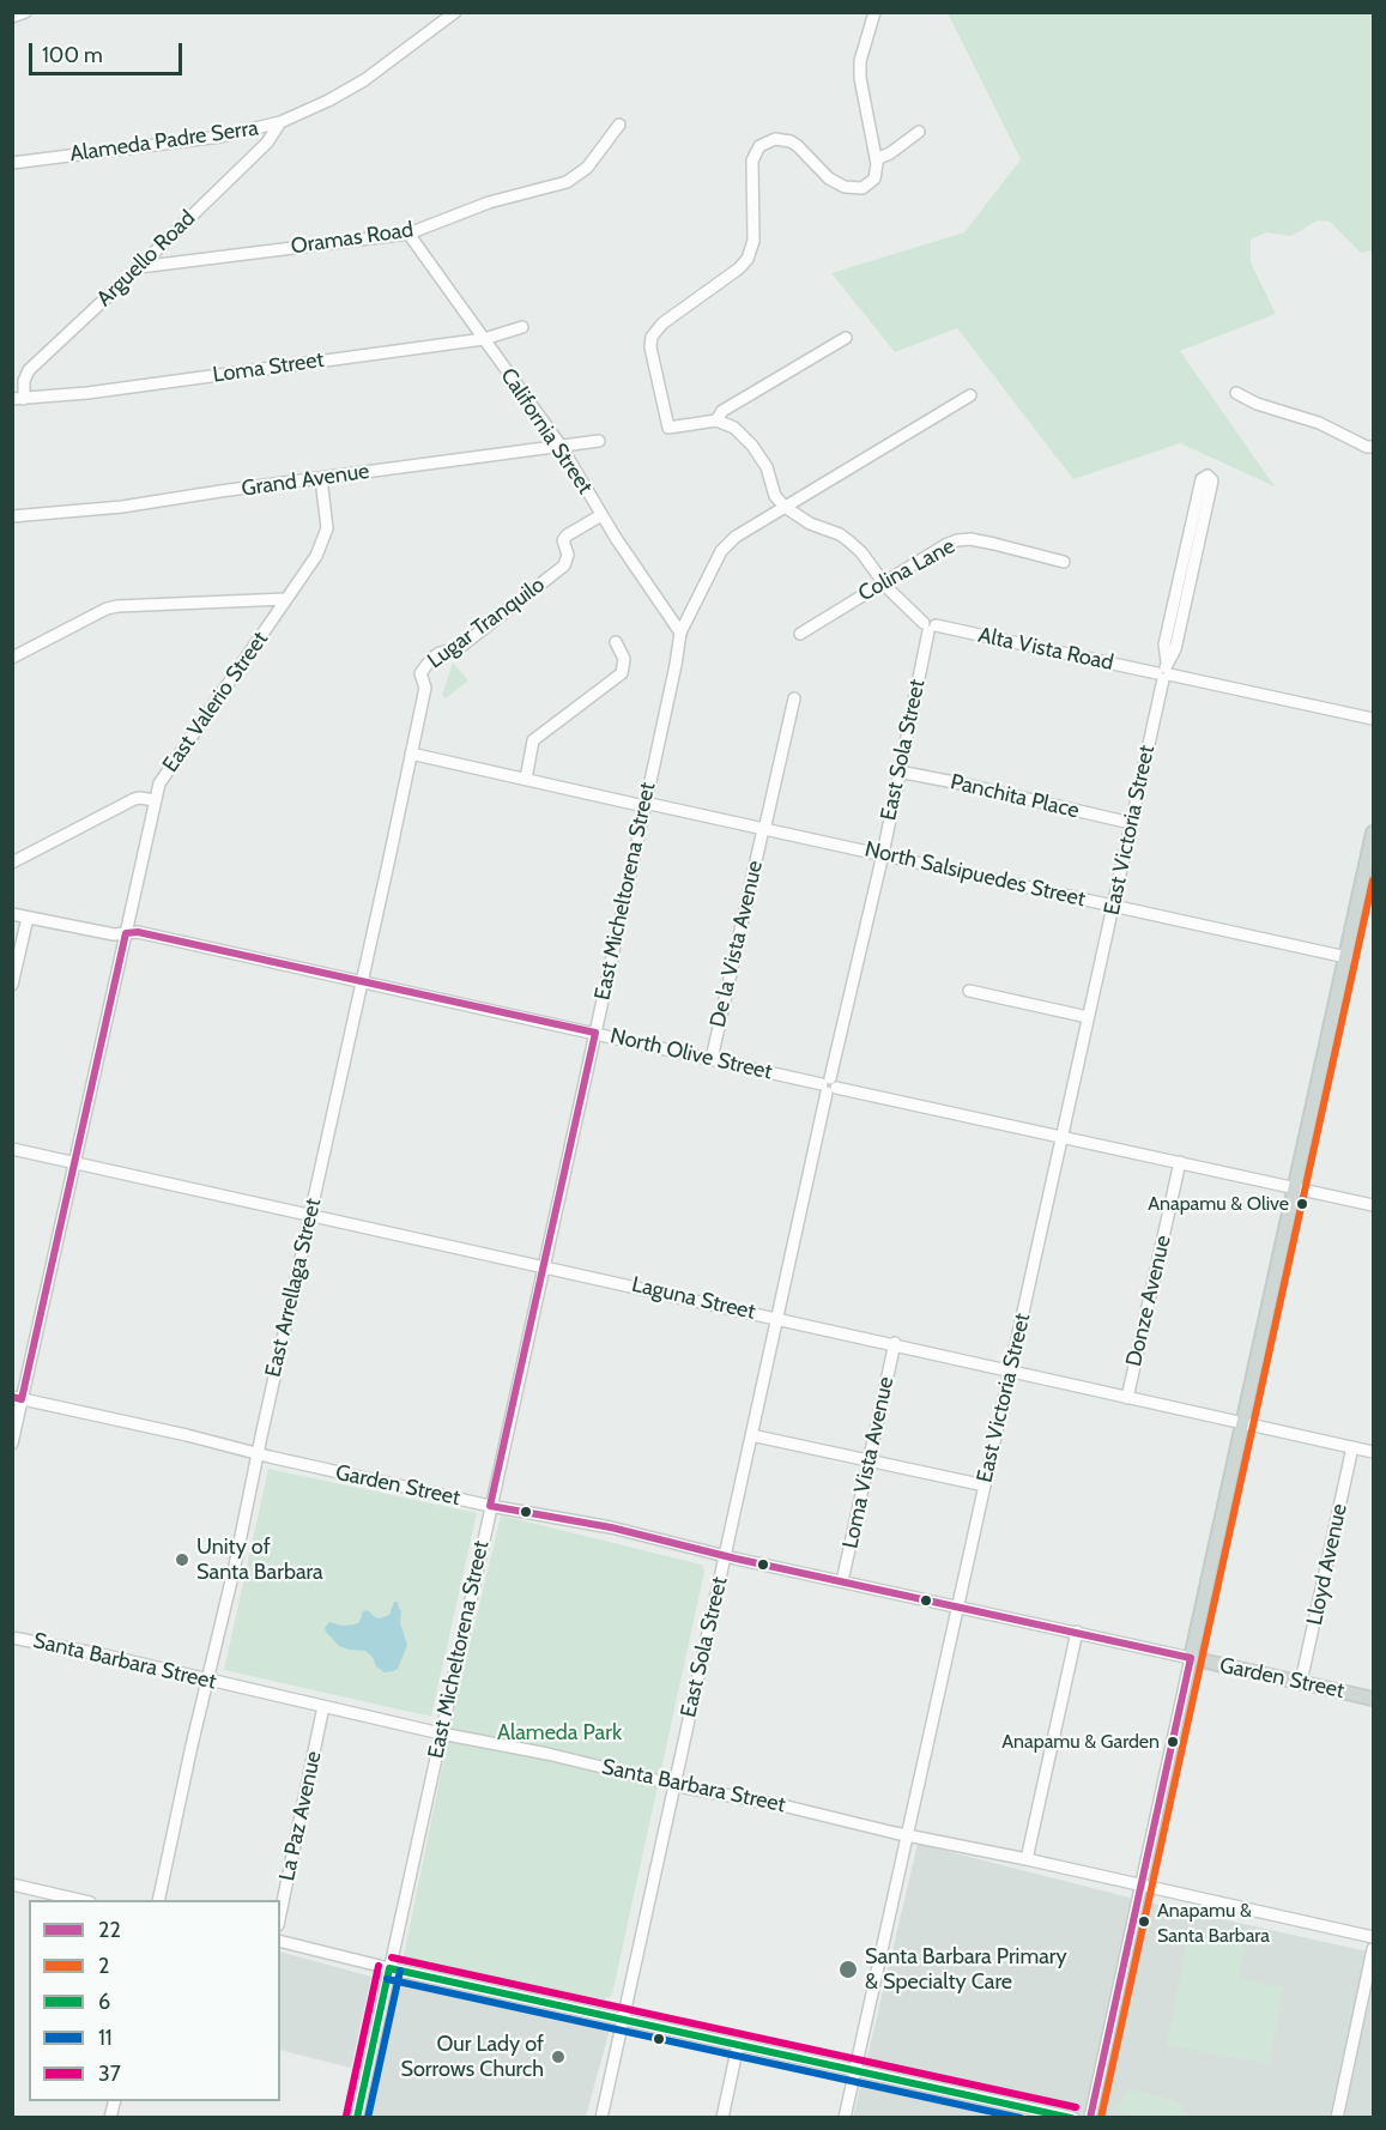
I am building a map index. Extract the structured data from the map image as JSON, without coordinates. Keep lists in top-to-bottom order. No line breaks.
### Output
{"streets":{"main road":["Garden Street"],"street":["Alameda Padre Serra","Oramas Road","Arguello Road","Loma Street","California Street","Grand Avenue","Colina Lane","Lugar Tranquilo","Alta Vista Road","East Valerio Street","East Sola Street","Panchita Place","East Victoria Street","North Salsipuedes Street","East Micheltorena Street","De la Vista Avenue","North Olive Street","East Arrellaga Street","Laguna Street","Donze Avenue","Loma Vista Avenue","Lloyd Avenue","Santa Barbara Street","La Paz Avenue"]},"crossings":[["Alameda Padre Serra","Arguello Road"],["Oramas Road","Arguello Road"],["Oramas Road","California Street"],["Arguello Road","Loma Street"],["Loma Street","California Street"],["California Street","Grand Avenue"],["California Street","Lugar Tranquilo"],["California Street","East Micheltorena Street"],["Grand Avenue","East Valerio Street"],["Lugar Tranquilo","East Arrellaga Street"],["Alta Vista Road","East Sola Street"],["Alta Vista Road","East Victoria Street"],["East Valerio Street","North Olive Street"],["East Valerio Street","Laguna Street"],["East Valerio Street","Garden Street"],["East Sola Street","Panchita Place"],["East Sola Street","North Salsipuedes Street"],["East Sola Street","North Olive Street"],["East Sola Street","Laguna Street"],["East Sola Street","Garden Street"],["East Sola Street","Santa Barbara Street"],["Panchita Place","East Victoria Street"],["East Victoria Street","North Salsipuedes Street"],["East Victoria Street","North Olive Street"],["East Victoria Street","Laguna Street"],["East Victoria Street","Garden Street"],["East Victoria Street","Santa Barbara Street"],["North Salsipuedes Street","East Micheltorena Street"],["North Salsipuedes Street","De la Vista Avenue"],["North Salsipuedes Street","East Arrellaga Street"],["East Micheltorena Street","North Olive Street"],["East Micheltorena Street","Laguna Street"],["East Micheltorena Street","Garden Street"],["East Micheltorena Street","Santa Barbara Street"],["De la Vista Avenue","North Olive Street"],["North Olive Street","East Arrellaga Street"],["North Olive Street","Donze Avenue"],["East Arrellaga Street","Laguna Street"],["East Arrellaga Street","Garden Street"],["East Arrellaga Street","Santa Barbara Street"],["Laguna Street","Donze Avenue"],["Laguna Street","Loma Vista Avenue"],["Laguna Street","Lloyd Avenue"],["Loma Vista Avenue","Garden Street"],["Garden Street","Lloyd Avenue"],["Santa Barbara Street","La Paz Avenue"]],"parks":["Alameda Park"],"places":["Anapamu & Olive","Unity of Santa Barbara","Anapamu & Garden","Anapamu & Santa Barbara","Santa Barbara Primary & Specialty Care","Our Lady of Sorrows Church"],"lines":["transit line 2","transit line 22","transit line 37","transit line 6","transit line 11"],"legend":["22","2","6","11","37"],"scale_bar":"100 m"}
